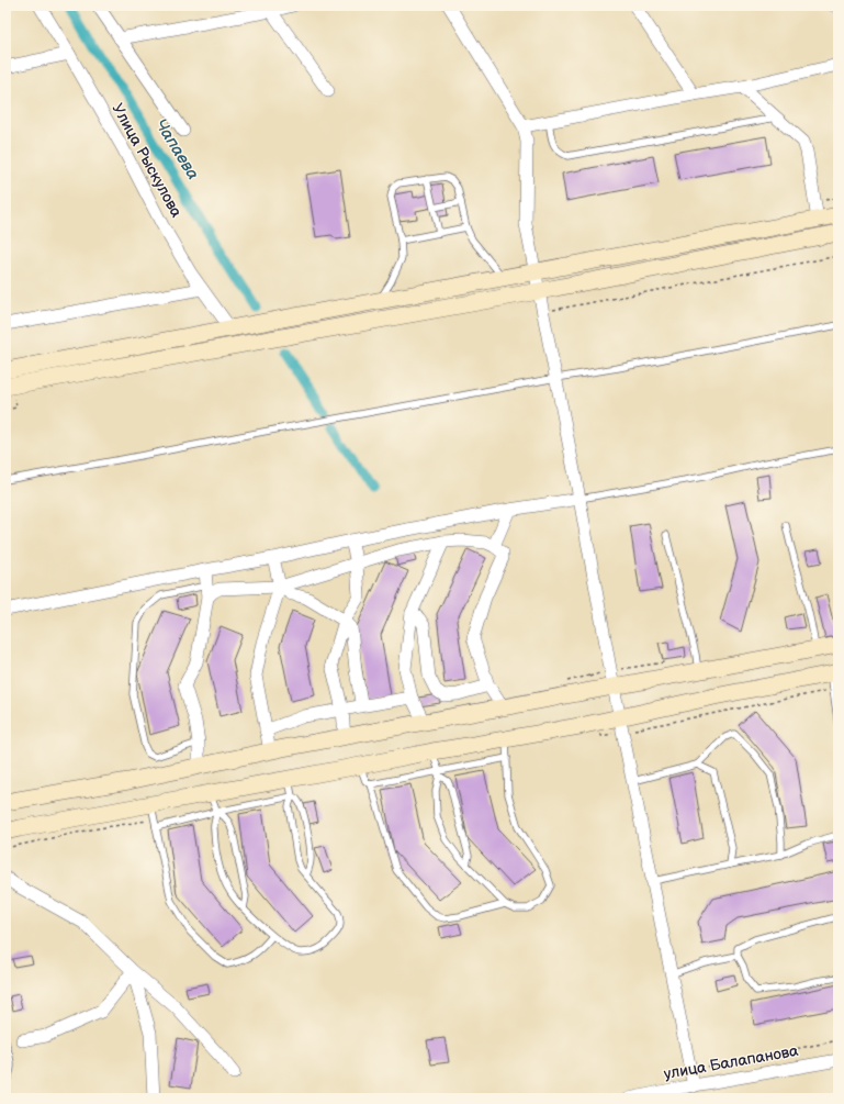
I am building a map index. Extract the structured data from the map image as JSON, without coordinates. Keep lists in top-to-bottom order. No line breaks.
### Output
{"streets":{"street":["Улица Рыскулова","улица Балапанова"]},"water":["Чапаева"]}
